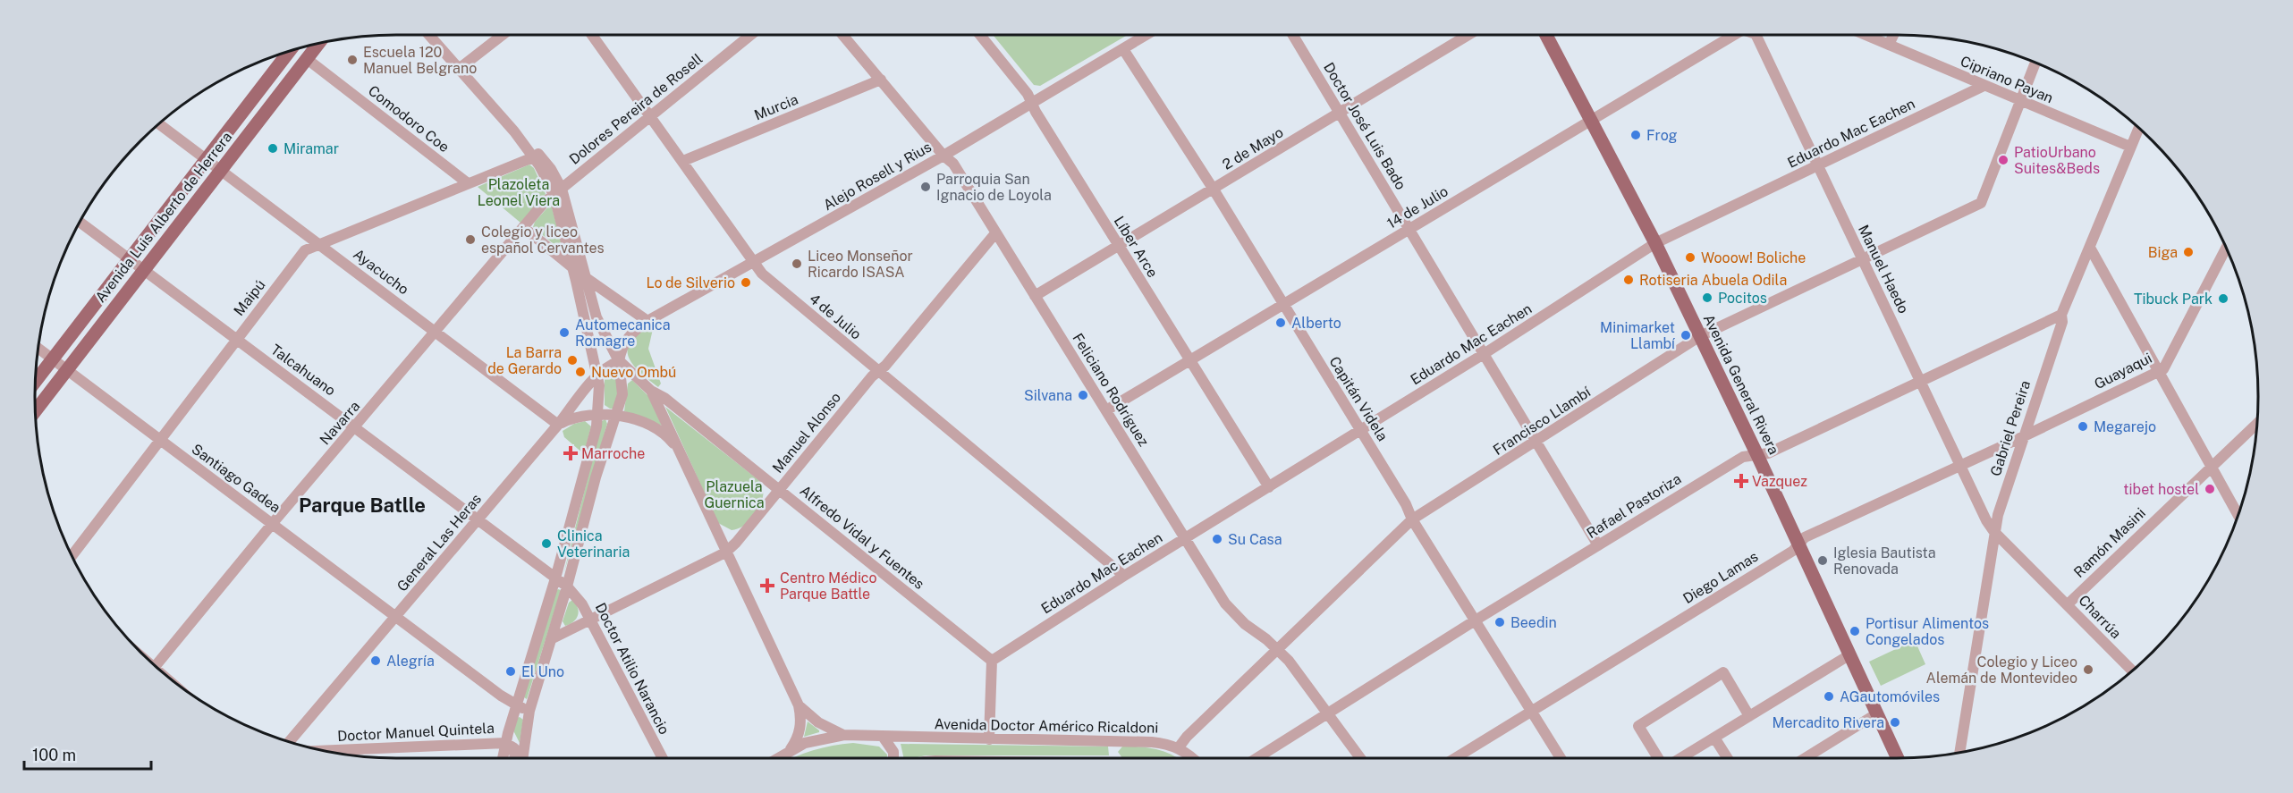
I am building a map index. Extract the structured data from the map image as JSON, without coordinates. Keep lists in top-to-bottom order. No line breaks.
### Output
{"streets":{"main road":["Avenida Luis Alberto de Herrera","Avenida General Rivera"],"street":["Cipriano Payan","Murcia","Dolores Pereira de Rosell","Comodoro Coe","Doctor José Luis Bado","Eduardo Mac Eachen","2 de Mayo","Alejo Rosell y Rius","14 de Julio","Líber Arce","Manuel Haedo","Ayacucho","Maipú","4 de Julio","Talcahuano","Guayaqui","Feliciano Rodríguez","Capitán Videla","Francisco Llambí","Navarra","Gabriel Pereira","Manuel Alonso","Santiago Gadea","Rafael Pastoriza","Alfredo Vidal y Fuentes","General Las Heras","Ramón Masini","Diego Lamas","Charrúa","Doctor Atilio Narancio","Avenida Doctor Américo Ricaldoni","Doctor Manuel Quintela"]},"crossings":[["Cipriano Payan","Eduardo Mac Eachen"],["Cipriano Payan","Francisco Llambí"],["Cipriano Payan","Gabriel Pereira"],["Murcia","4 de Julio"],["Murcia","Feliciano Rodríguez"],["Dolores Pereira de Rosell","4 de Julio"],["Dolores Pereira de Rosell","Navarra"],["Comodoro Coe","Avenida Luis Alberto de Herrera"],["Comodoro Coe","Maipú"],["Doctor José Luis Bado","Eduardo Mac Eachen"],["Doctor José Luis Bado","2 de Mayo"],["Doctor José Luis Bado","14 de Julio"],["Doctor José Luis Bado","Francisco Llambí"],["Doctor José Luis Bado","Rafael Pastoriza"],["Eduardo Mac Eachen","Líber Arce"],["Eduardo Mac Eachen","Manuel Haedo"],["Eduardo Mac Eachen","4 de Julio"],["Eduardo Mac Eachen","Avenida General Rivera"],["Eduardo Mac Eachen","Feliciano Rodríguez"],["Eduardo Mac Eachen","Capitán Videla"],["Eduardo Mac Eachen","Alfredo Vidal y Fuentes"],["2 de Mayo","Líber Arce"],["2 de Mayo","Feliciano Rodríguez"],["2 de Mayo","Capitán Videla"],["Alejo Rosell y Rius","Líber Arce"],["Alejo Rosell y Rius","4 de Julio"],["Alejo Rosell y Rius","Feliciano Rodríguez"],["Alejo Rosell y Rius","Capitán Videla"],["Alejo Rosell y Rius","General Las Heras"],["14 de Julio","Líber Arce"],["14 de Julio","Avenida General Rivera"],["14 de Julio","Feliciano Rodríguez"],["14 de Julio","Capitán Videla"],["Avenida Luis Alberto de Herrera","Ayacucho"],["Avenida Luis Alberto de Herrera","Talcahuano"],["Avenida Luis Alberto de Herrera","Santiago Gadea"],["Manuel Haedo","Francisco Llambí"],["Manuel Haedo","Gabriel Pereira"],["Manuel Haedo","Rafael Pastoriza"],["Manuel Haedo","Diego Lamas"],["Manuel Haedo","Charrúa"],["Ayacucho","Maipú"],["Ayacucho","Navarra"],["Ayacucho","General Las Heras"],["Maipú","Talcahuano"],["Maipú","Santiago Gadea"],["4 de Julio","Manuel Alonso"],["Talcahuano","Navarra"],["Talcahuano","General Las Heras"],["Talcahuano","Doctor Atilio Narancio"],["Guayaqui","Gabriel Pereira"],["Guayaqui","Diego Lamas"],["Avenida General Rivera","Francisco Llambí"],["Avenida General Rivera","Rafael Pastoriza"],["Avenida General Rivera","Diego Lamas"],["Feliciano Rodríguez","Francisco Llambí"],["Feliciano Rodríguez","Manuel Alonso"],["Feliciano Rodríguez","Rafael Pastoriza"],["Capitán Videla","Francisco Llambí"],["Capitán Videla","Rafael Pastoriza"],["Capitán Videla","Diego Lamas"],["Francisco Llambí","Avenida Doctor Américo Ricaldoni"],["Navarra","Santiago Gadea"],["Gabriel Pereira","Rafael Pastoriza"],["Gabriel Pereira","Diego Lamas"],["Gabriel Pereira","Charrúa"],["Manuel Alonso","Alfredo Vidal y Fuentes"],["Manuel Alonso","Doctor Atilio Narancio"],["Santiago Gadea","General Las Heras"],["Ramón Masini","Charrúa"]],"districts":["Parque Batlle"],"parks":["Plazoleta Leonel Viera","Plazuela Guernica"],"places":{"other":["Escuela 120 Manuel Belgrano","Frog","Miramar","PatioUrbano Suites&Beds","Parroquia San Ignacio de Loyola","Colegio y liceo español Cervantes","Biga","Wooow! Boliche","Liceo Monseñor Ricardo ISASA","Rotiseria Abuela Odila","Lo de Silverio","Pocitos","Tibuck Park","Alberto","Automecanica Romagre","Minimarket Llambí","La Barra de Gerardo","Nuevo Ombú","Silvana","Megarejo","tibet hostel","Su Casa","Clinica Veterinaria","Iglesia Bautista Renovada","Beedin","Portisur Alimentos Congelados","Alegría","Colegio y Liceo Alemán de Montevideo","El Uno","AGautomóviles","Mercadito Rivera"],"health":["Marroche","Vazquez","Centro Médico Parque Battle"]},"scale_bar":"100 m"}
